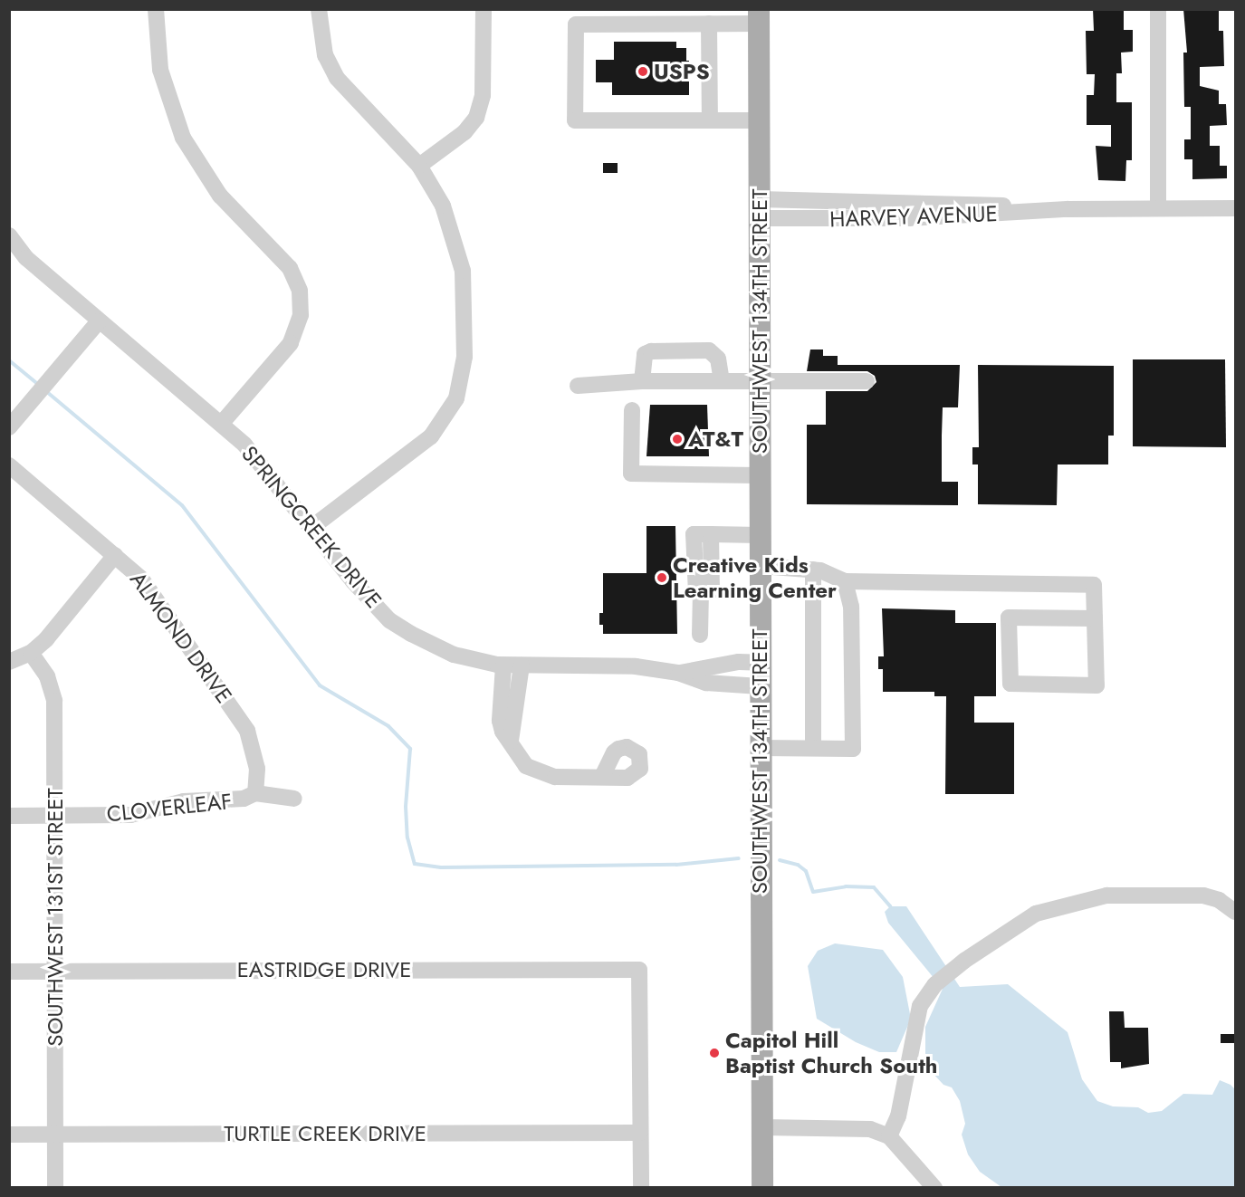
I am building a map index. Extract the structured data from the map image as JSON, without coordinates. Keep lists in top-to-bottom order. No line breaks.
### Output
{"streets":{"main road":["SOUTHWEST 134TH STREET"],"street":["HARVEY AVENUE","SPRINGCREEK DRIVE","ALMOND DRIVE","CLOVERLEAF","SOUTHWEST 131ST STREET","EASTRIDGE DRIVE","TURTLE CREEK DRIVE"]},"crossings":[["HARVEY AVENUE","SOUTHWEST 134TH STREET"],["SOUTHWEST 134TH STREET","SPRINGCREEK DRIVE"],["ALMOND DRIVE","CLOVERLEAF"],["CLOVERLEAF","SOUTHWEST 131ST STREET"],["SOUTHWEST 131ST STREET","EASTRIDGE DRIVE"],["SOUTHWEST 131ST STREET","TURTLE CREEK DRIVE"],["EASTRIDGE DRIVE","TURTLE CREEK DRIVE"]],"places":["USPS","AT&T","Creative Kids Learning Center","Capitol Hill Baptist Church South"]}
